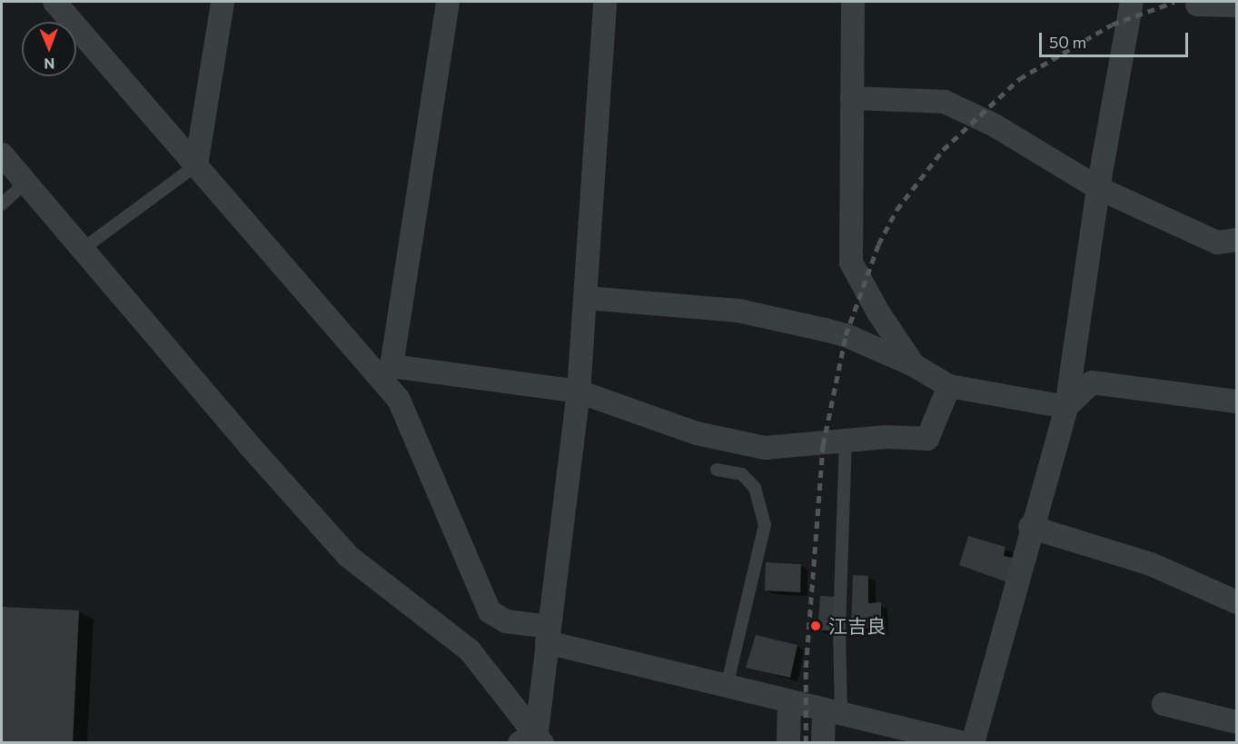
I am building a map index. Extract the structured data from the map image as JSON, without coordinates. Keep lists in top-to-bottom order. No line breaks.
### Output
{"places":["江吉良"],"scale_bar":"50 m","north":"bottom"}
